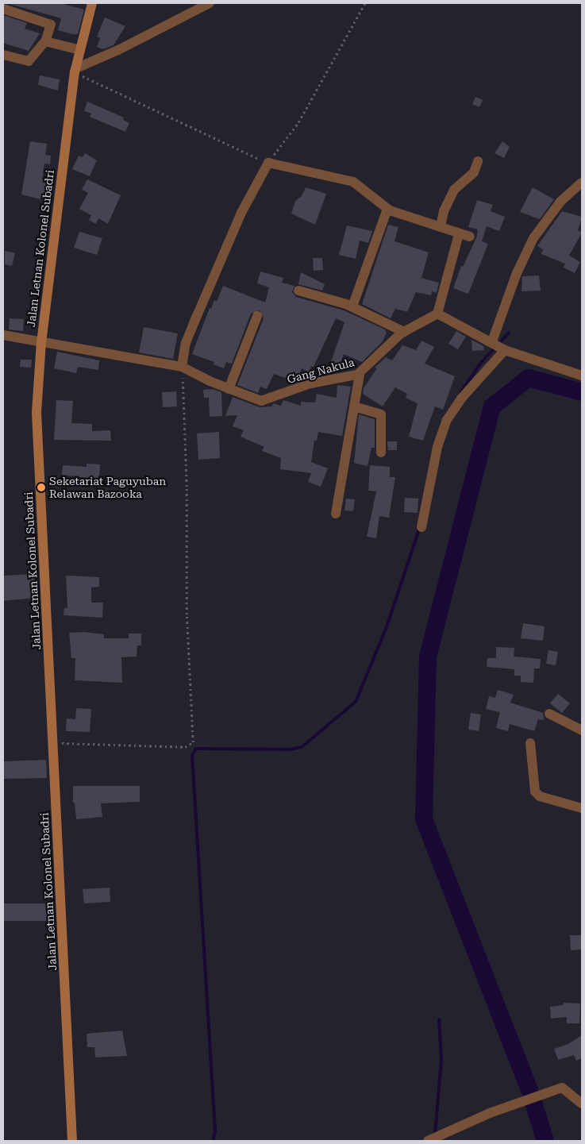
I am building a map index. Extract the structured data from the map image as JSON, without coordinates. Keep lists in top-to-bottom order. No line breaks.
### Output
{"streets":{"main road":["Jalan Letnan Kolonel Subadri"],"street":["Gang Nakula"]},"crossings":[["Jalan Letnan Kolonel Subadri","Gang Nakula"]],"places":["Seketariat Paguyuban Relawan Bazooka"]}
